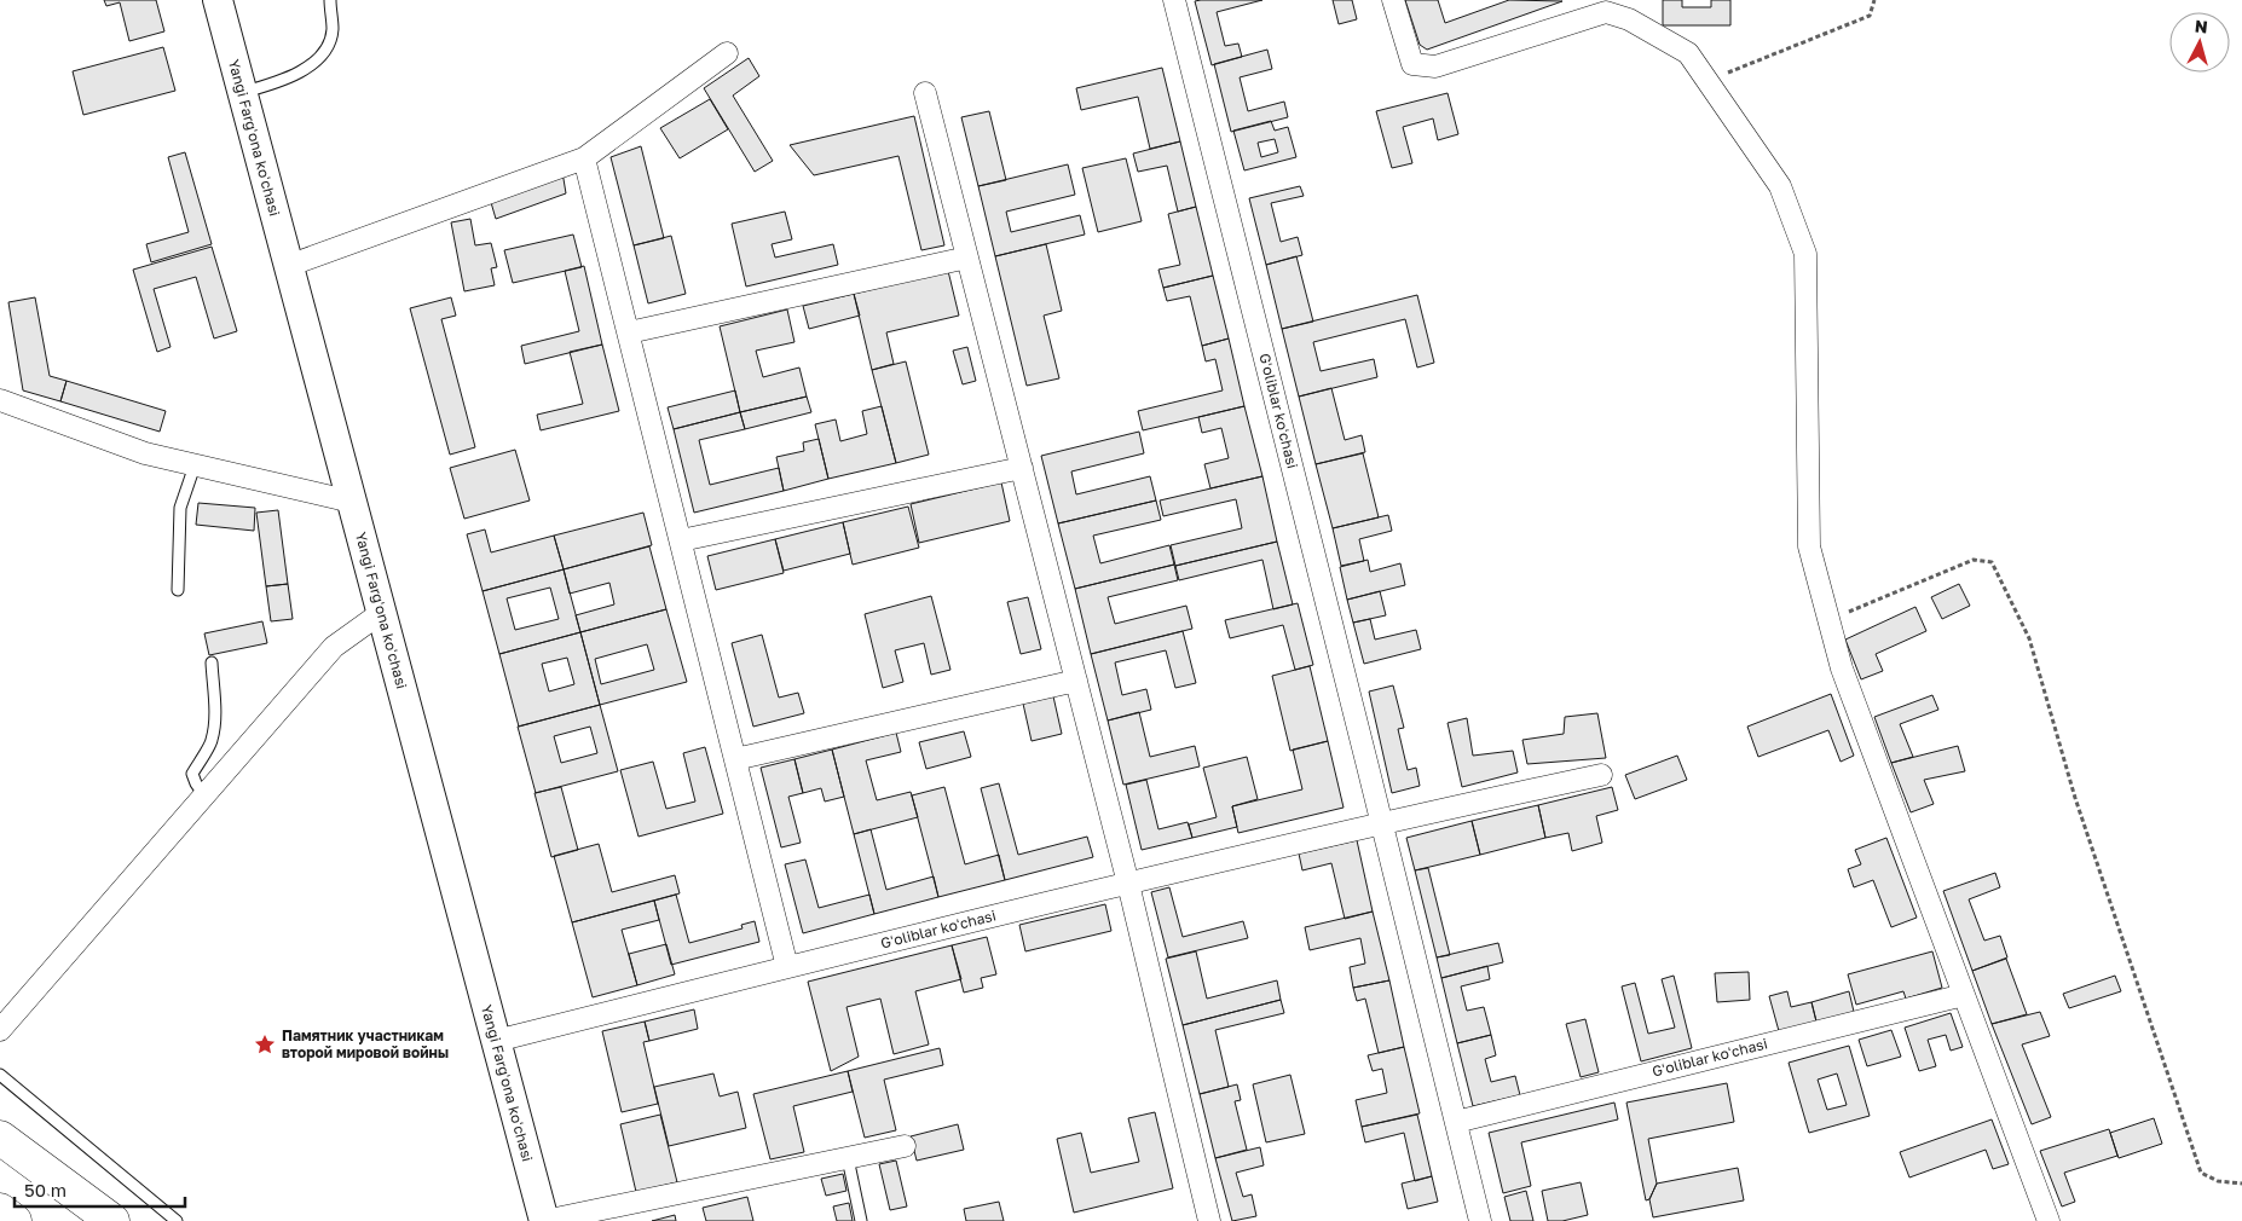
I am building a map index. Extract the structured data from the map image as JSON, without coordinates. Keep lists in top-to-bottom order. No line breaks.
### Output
{"streets":{"main road":["Yangi Fargʻona koʻchasi"],"street":["Gʻoliblar koʻchasi"]},"crossings":[["Yangi Fargʻona koʻchasi","Gʻoliblar koʻchasi"]],"places":{"place":["Памятник участникам второй мировой войны"]},"scale_bar":"50 m","north":"top"}
